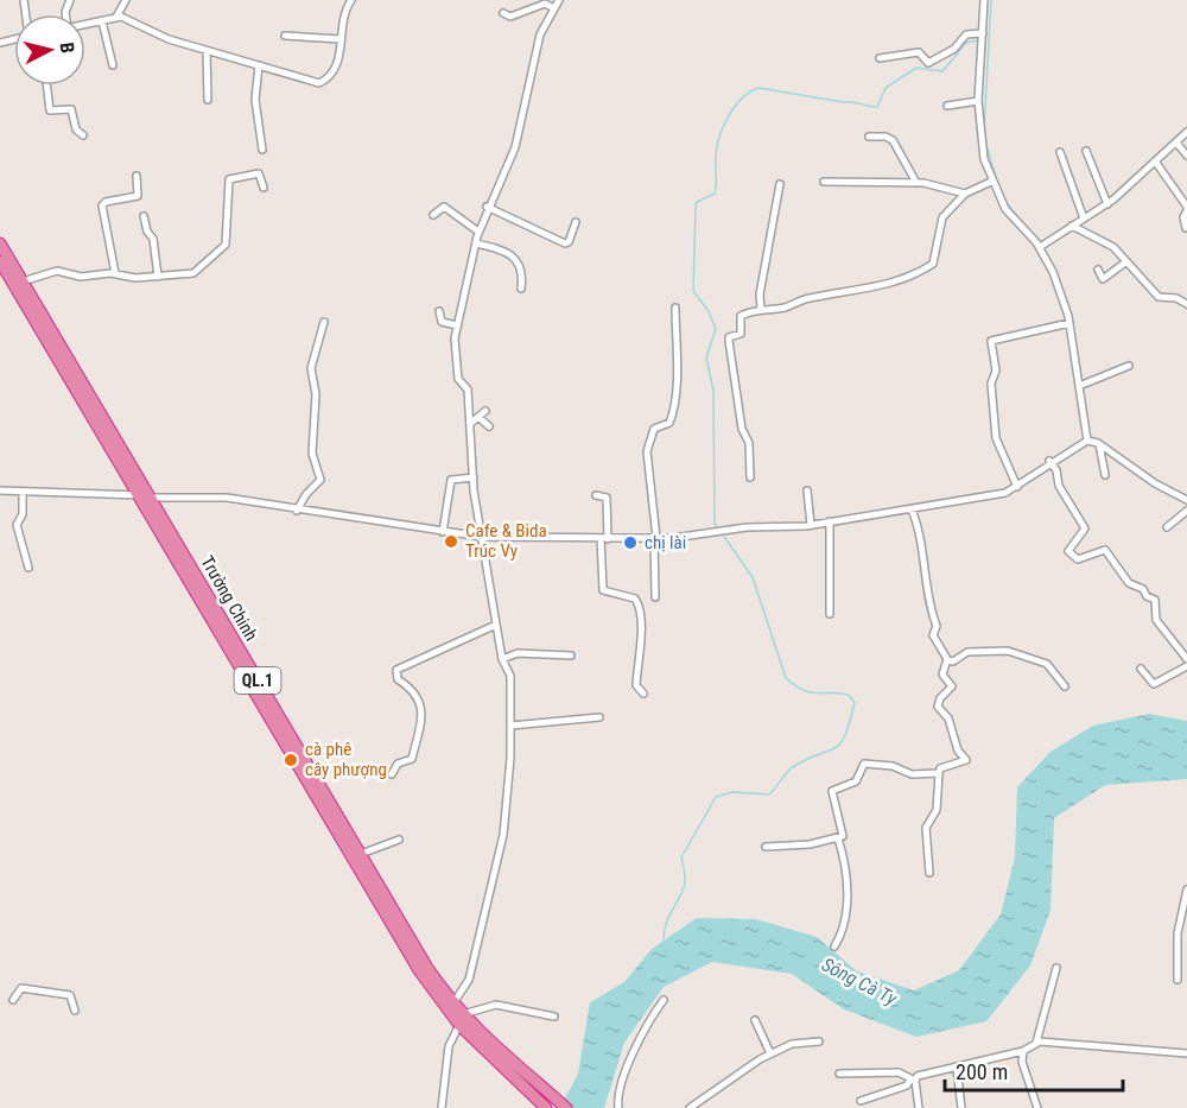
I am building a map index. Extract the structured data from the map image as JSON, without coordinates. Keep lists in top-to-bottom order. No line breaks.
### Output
{"streets":{"highway":["Trường Chinh","QL.1"]},"water":["Sông Cà Ty"],"places":["Cafe & Bida Trúc Vy","chị lài","cà phê cây phượng"],"scale_bar":"200 m","north":"right"}
